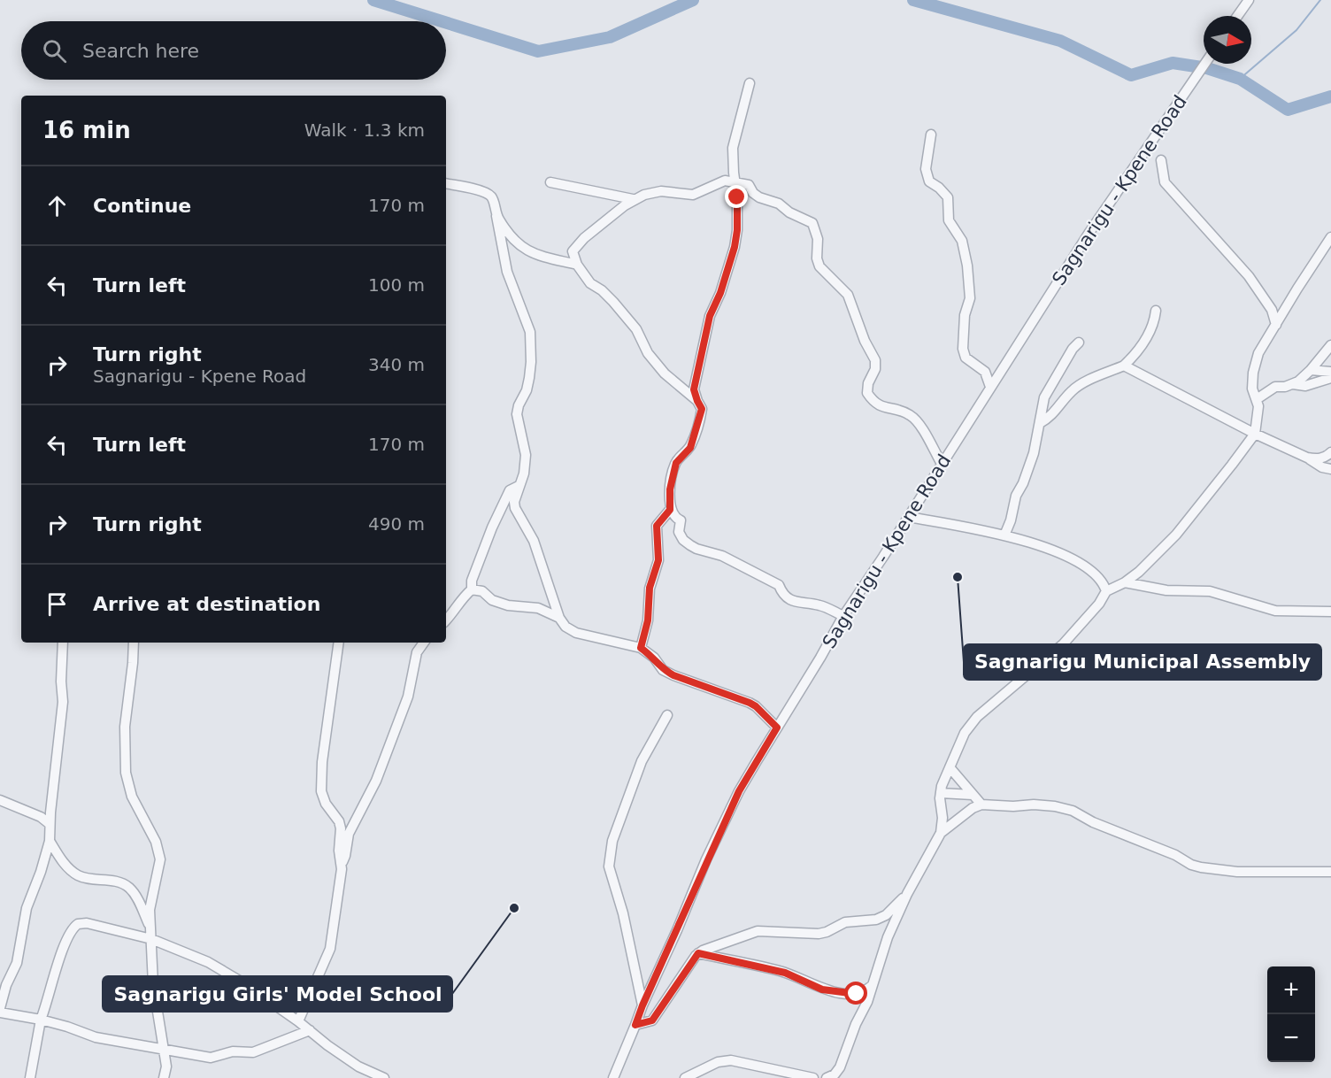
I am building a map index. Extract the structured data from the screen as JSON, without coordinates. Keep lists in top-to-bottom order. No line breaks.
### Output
{"streets":{"street":["Sagnarigu - Kpene Road"]},"places":["Sagnarigu Municipal Assembly","Sagnarigu Girls' Model School"],"north":"right","page":{"search":"Search here","heading":["16 min","Walk · 1.3 km"],"list":[["Continue","170 m"],["Turn left","100 m"],["Turn right","Sagnarigu - Kpene Road","340 m"],["Turn left","170 m"],["Turn right","490 m"],"Arrive at destination"],"map_buttons":["+","−"]}}
